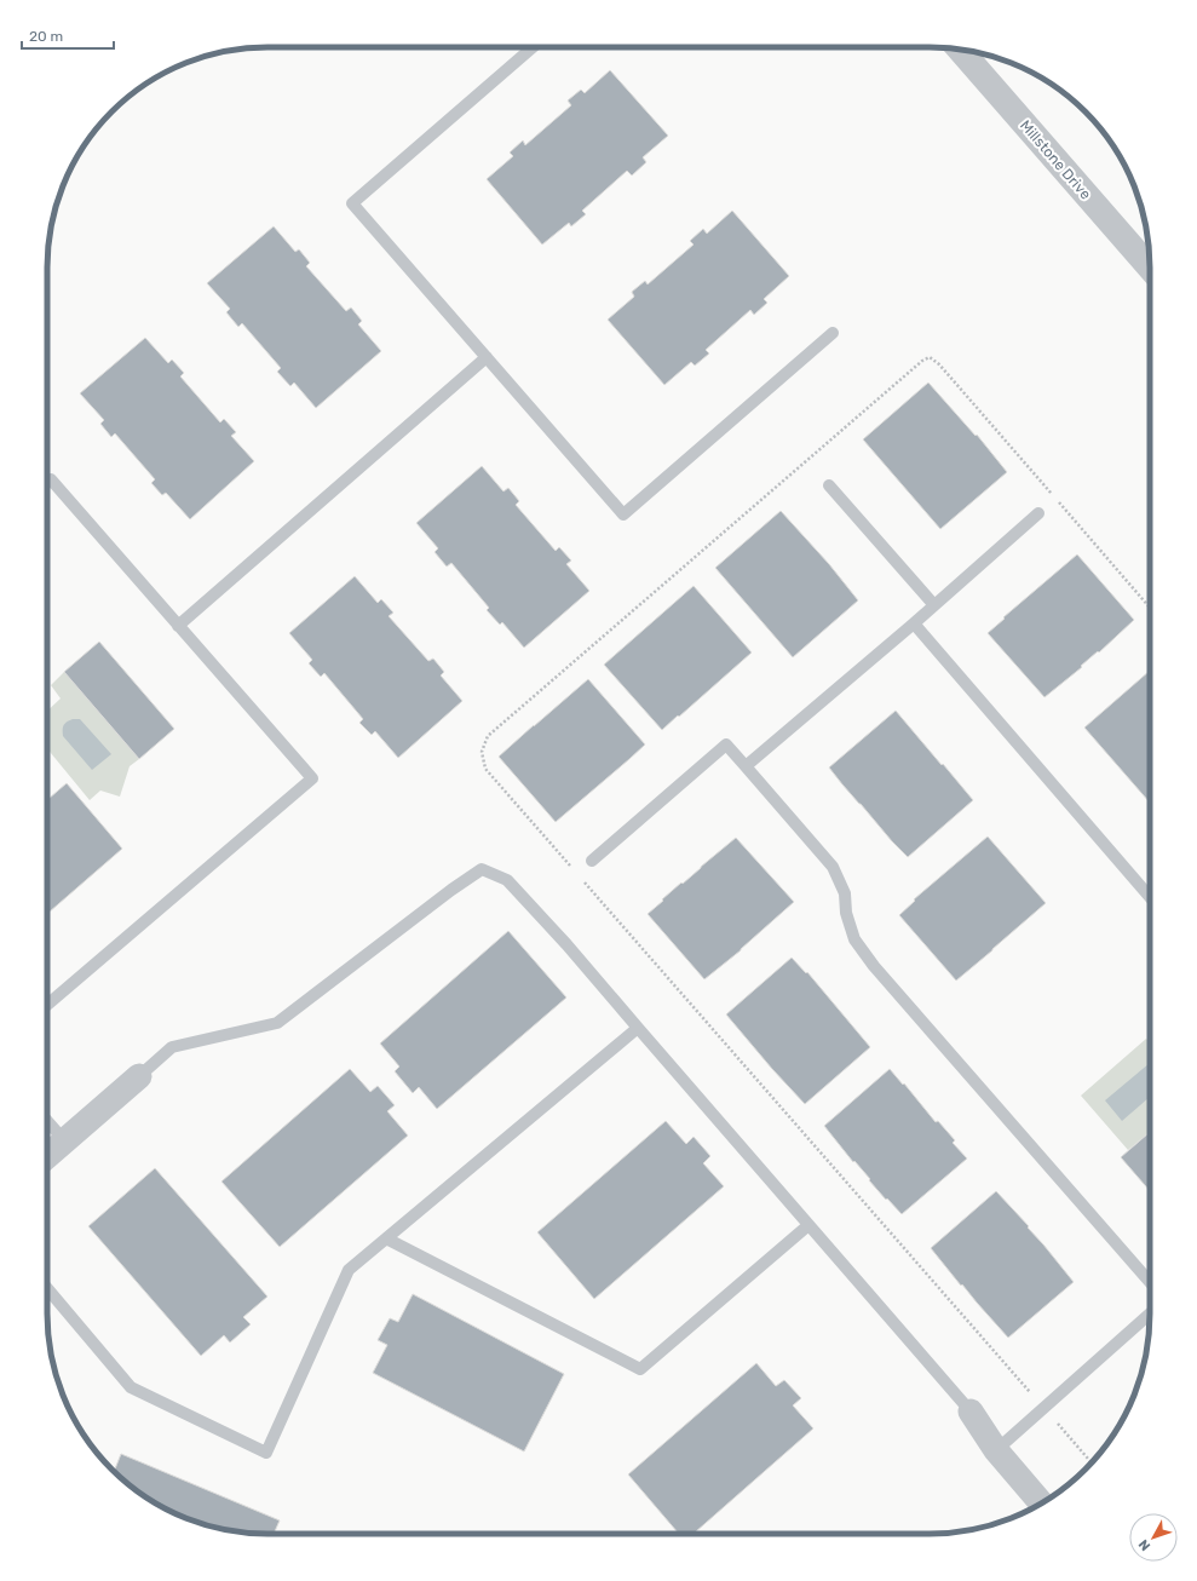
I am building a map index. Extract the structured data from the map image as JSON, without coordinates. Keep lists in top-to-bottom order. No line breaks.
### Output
{"streets":{"street":["Millstone Drive"]},"scale_bar":"20 m","north":"bottom left"}
